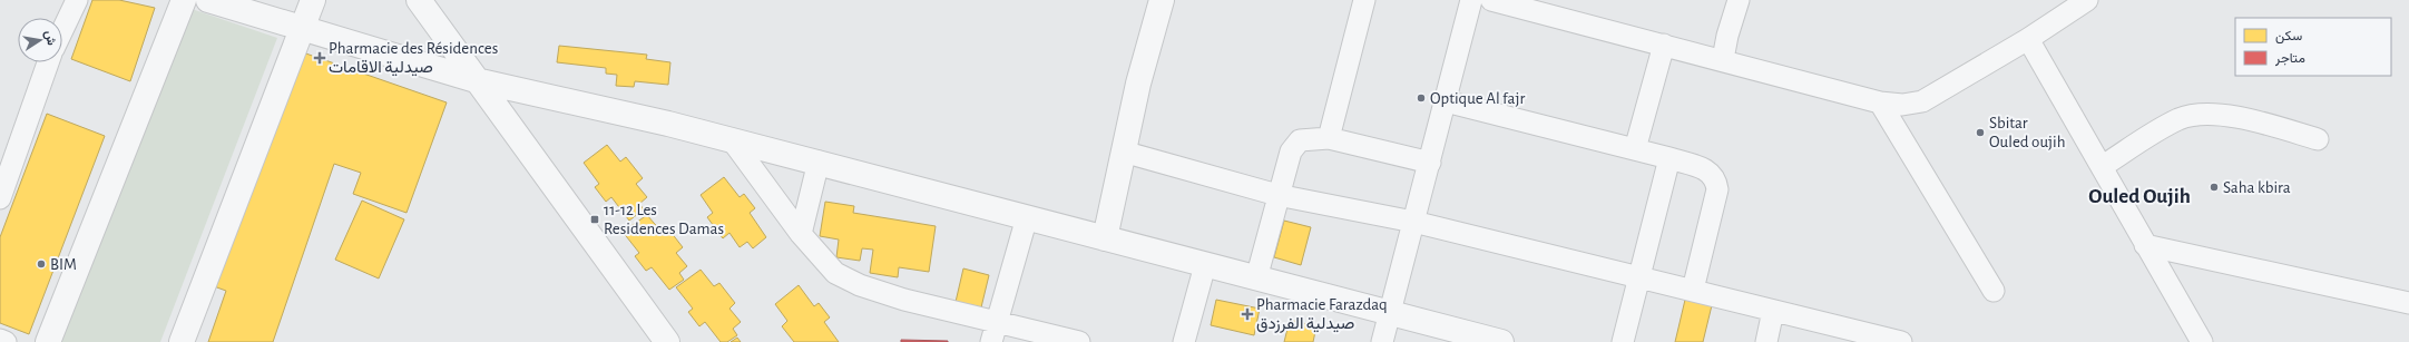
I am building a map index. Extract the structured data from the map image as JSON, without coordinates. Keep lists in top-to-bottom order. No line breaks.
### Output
{"districts":["Ouled Oujih"],"places":{"health":["Pharmacie des Résidences صيدلية الاقامات","Pharmacie Farazdaq صيدلية الفرزدق"],"other":["Optique Al fajr","Sbitar Ouled oujih","Saha kbira","BIM"],"transit":["11-12 Les Residences Damas"]},"legend":["سكن","متاجر"],"north":"right"}
